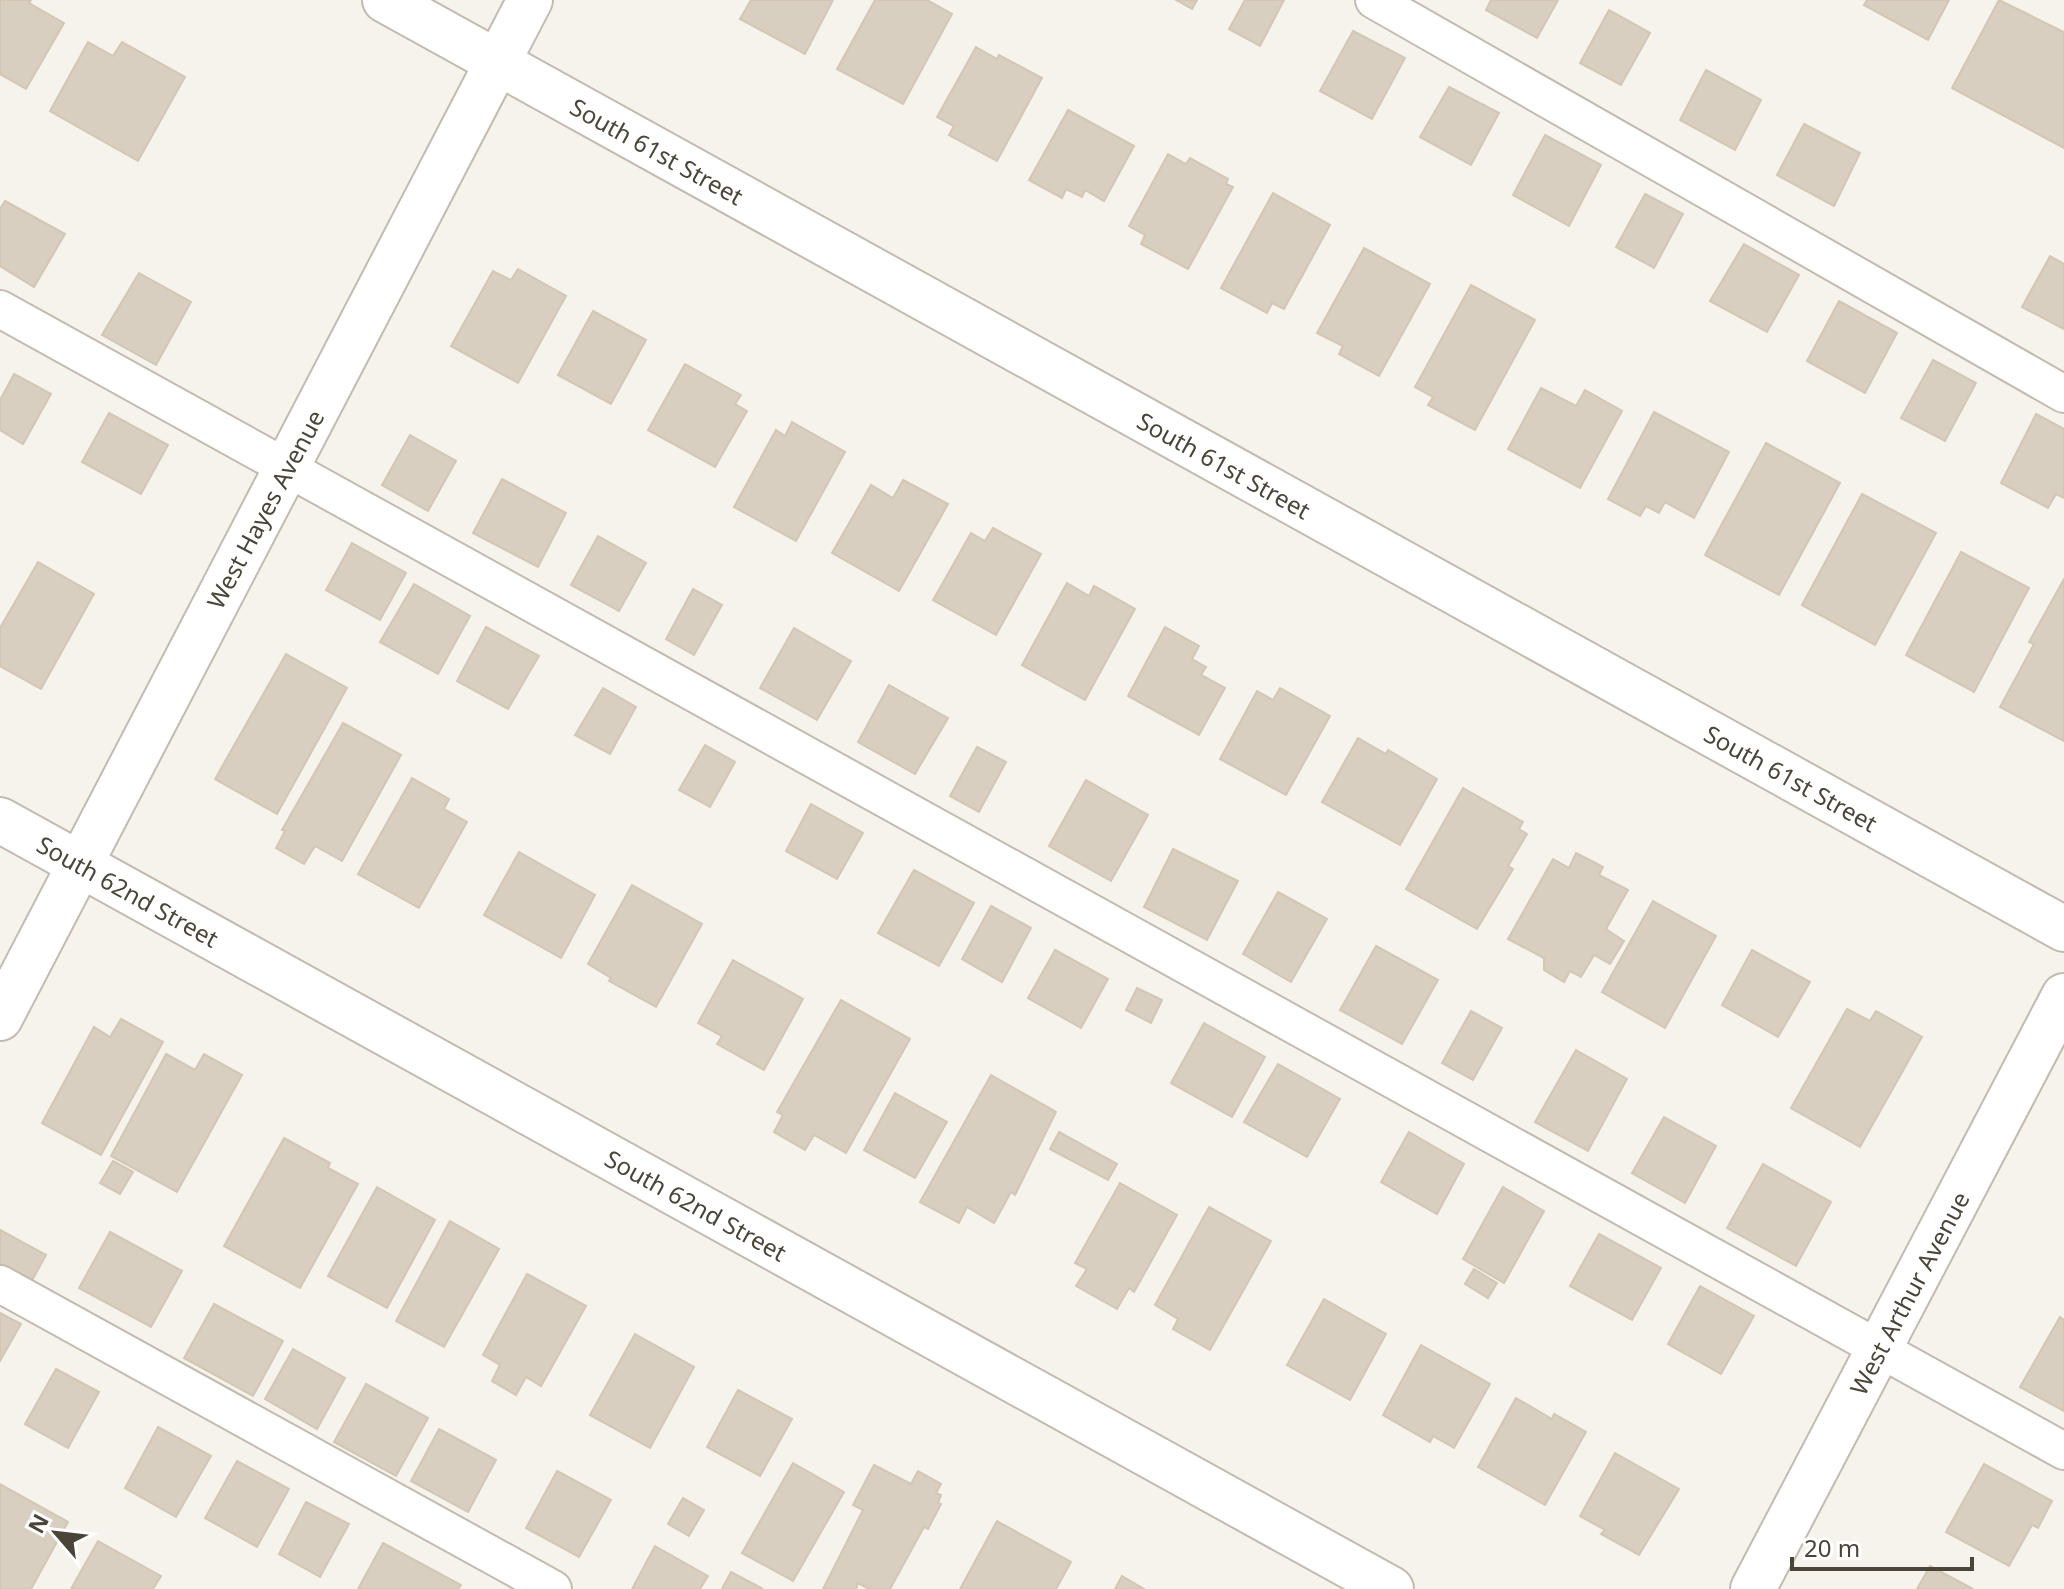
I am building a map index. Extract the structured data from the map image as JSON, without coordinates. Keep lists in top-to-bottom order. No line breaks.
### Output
{"streets":{"street":["South 61st Street","West Hayes Avenue","South 62nd Street","West Arthur Avenue"]},"crossings":[["South 61st Street","West Hayes Avenue"],["West Hayes Avenue","South 62nd Street"]],"scale_bar":"20 m","north":"top left"}
